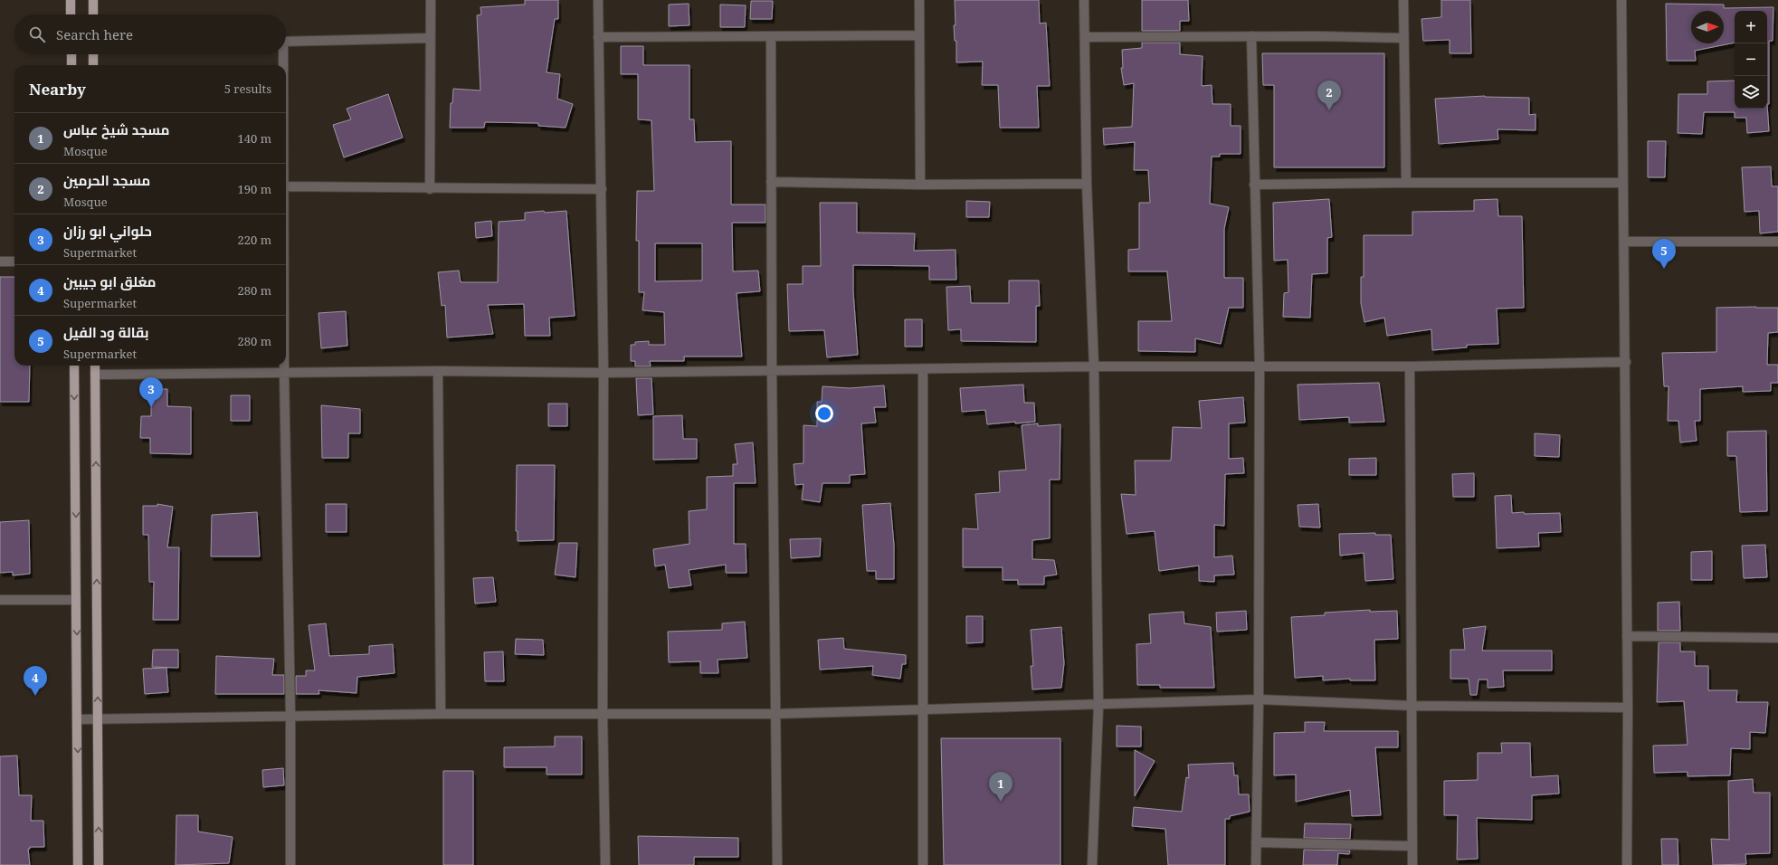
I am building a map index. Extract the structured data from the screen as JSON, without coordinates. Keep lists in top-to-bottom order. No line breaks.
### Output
{"north":"right","page":{"map_buttons":["+","−"],"search":"Search here","heading":["Nearby","5 results"],"pins":["2","5","3","4","1"],"list":[{"mark":"1","name":"مسجد شيخ عباس","note":"Mosque","value":"140 m"},{"mark":"2","name":"مسجد الحرمين","note":"Mosque","value":"190 m"},{"mark":"3","name":"حلواني ابو رزان","note":"Supermarket","value":"220 m"},{"mark":"4","name":"مغلق ابو جيبين","note":"Supermarket","value":"280 m"},{"mark":"5","name":"بقالة ود الفيل","note":"Supermarket","value":"280 m"}]}}
